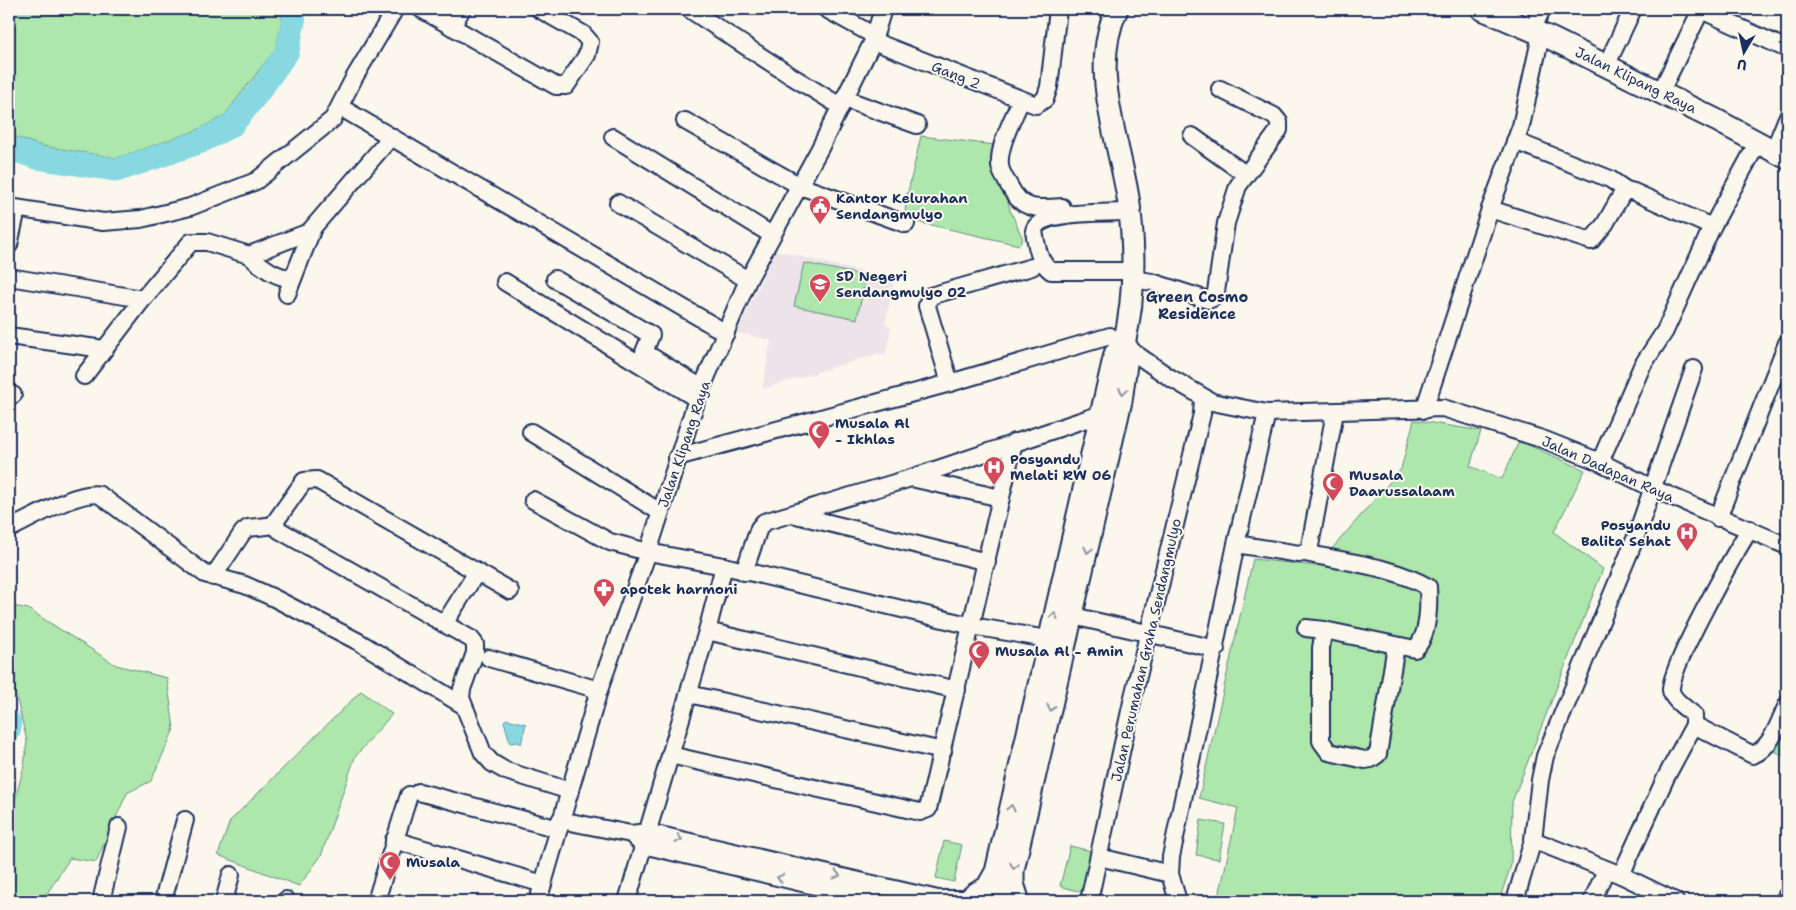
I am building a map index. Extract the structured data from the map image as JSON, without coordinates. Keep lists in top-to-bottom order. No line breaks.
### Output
{"streets":{"main road":["Jalan Klipang Raya"],"street":["Gang 2","Jalan Dadapan Raya","Jalan Perumahan Graha Sendangmulyo"]},"crossings":[["Gang 2","Jalan Klipang Raya"],["Jalan Dadapan Raya","Jalan Perumahan Graha Sendangmulyo"]],"districts":["Green Cosmo Residence"],"places":{"public building":["Kantor Kelurahan Sendangmulyo"],"school or university":["SD Negeri Sendangmulyo 02"],"mosque":["Musala Al - Ikhlas","Musala Daarussalaam","Musala Al - Amin","Musala"],"hospital":["Posyandu Melati RW 06","Posyandu Balita Sehat"],"pharmacy":["apotek harmoni"]},"north":"bottom"}
